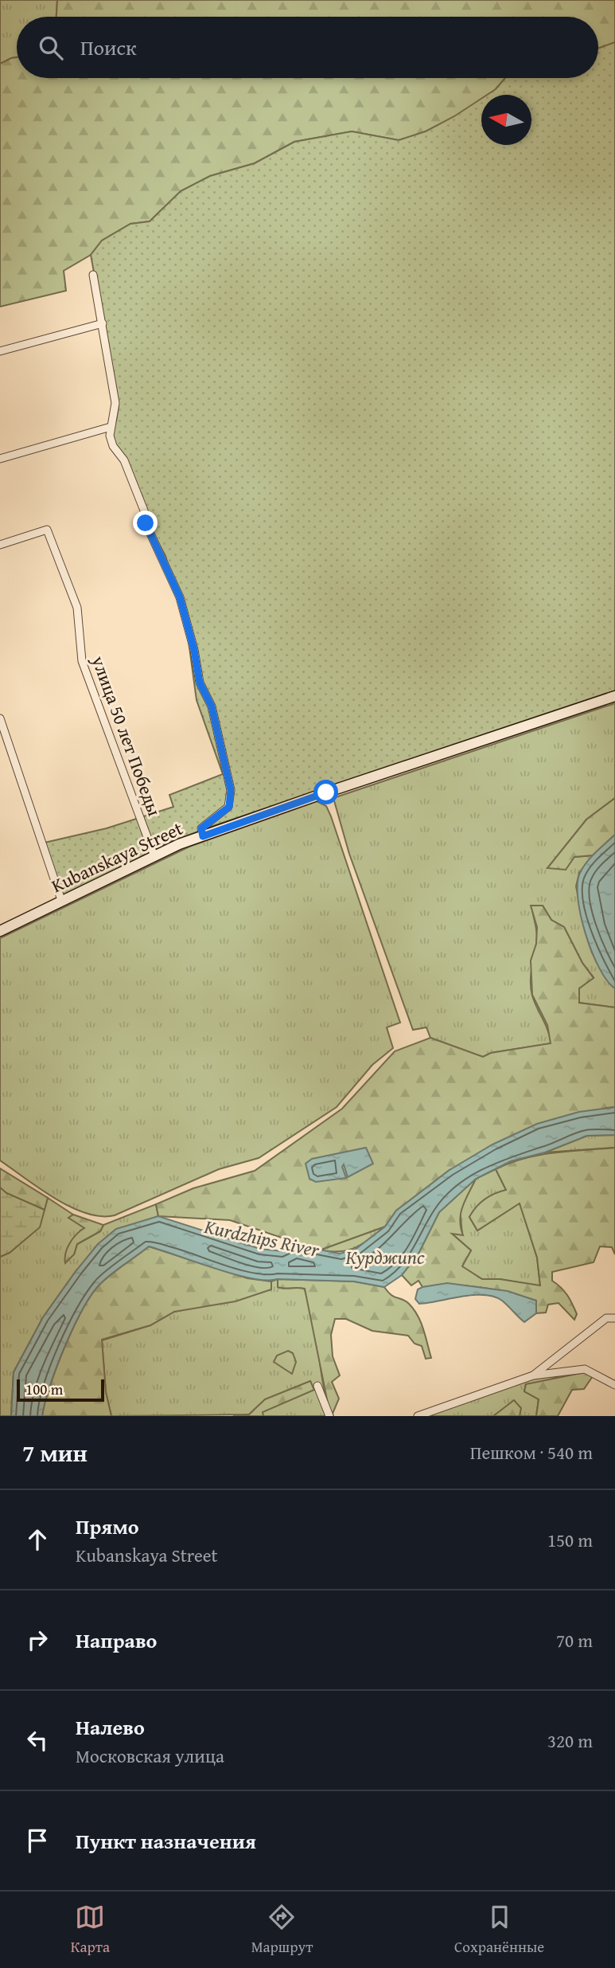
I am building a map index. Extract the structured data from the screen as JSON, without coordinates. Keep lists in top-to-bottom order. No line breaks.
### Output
{"streets":{"main road":["Kubanskaya Street"],"street":["улица 50 лет Победы"]},"crossings":[["улица 50 лет Победы","Kubanskaya Street"]],"water":["Kurdzhips River","Курджипс"],"scale_bar":"100 m","north":"left","page":{"search":"Поиск","scale":"100 m","heading":["7 мин","Пешком · 540 m"],"list":[["Прямо","Kubanskaya Street","150 m"],["Направо","70 m"],["Налево","Московская улица","320 m"],"Пункт назначения"],"nav":["Карта","Маршрут","Сохранённые"]}}
